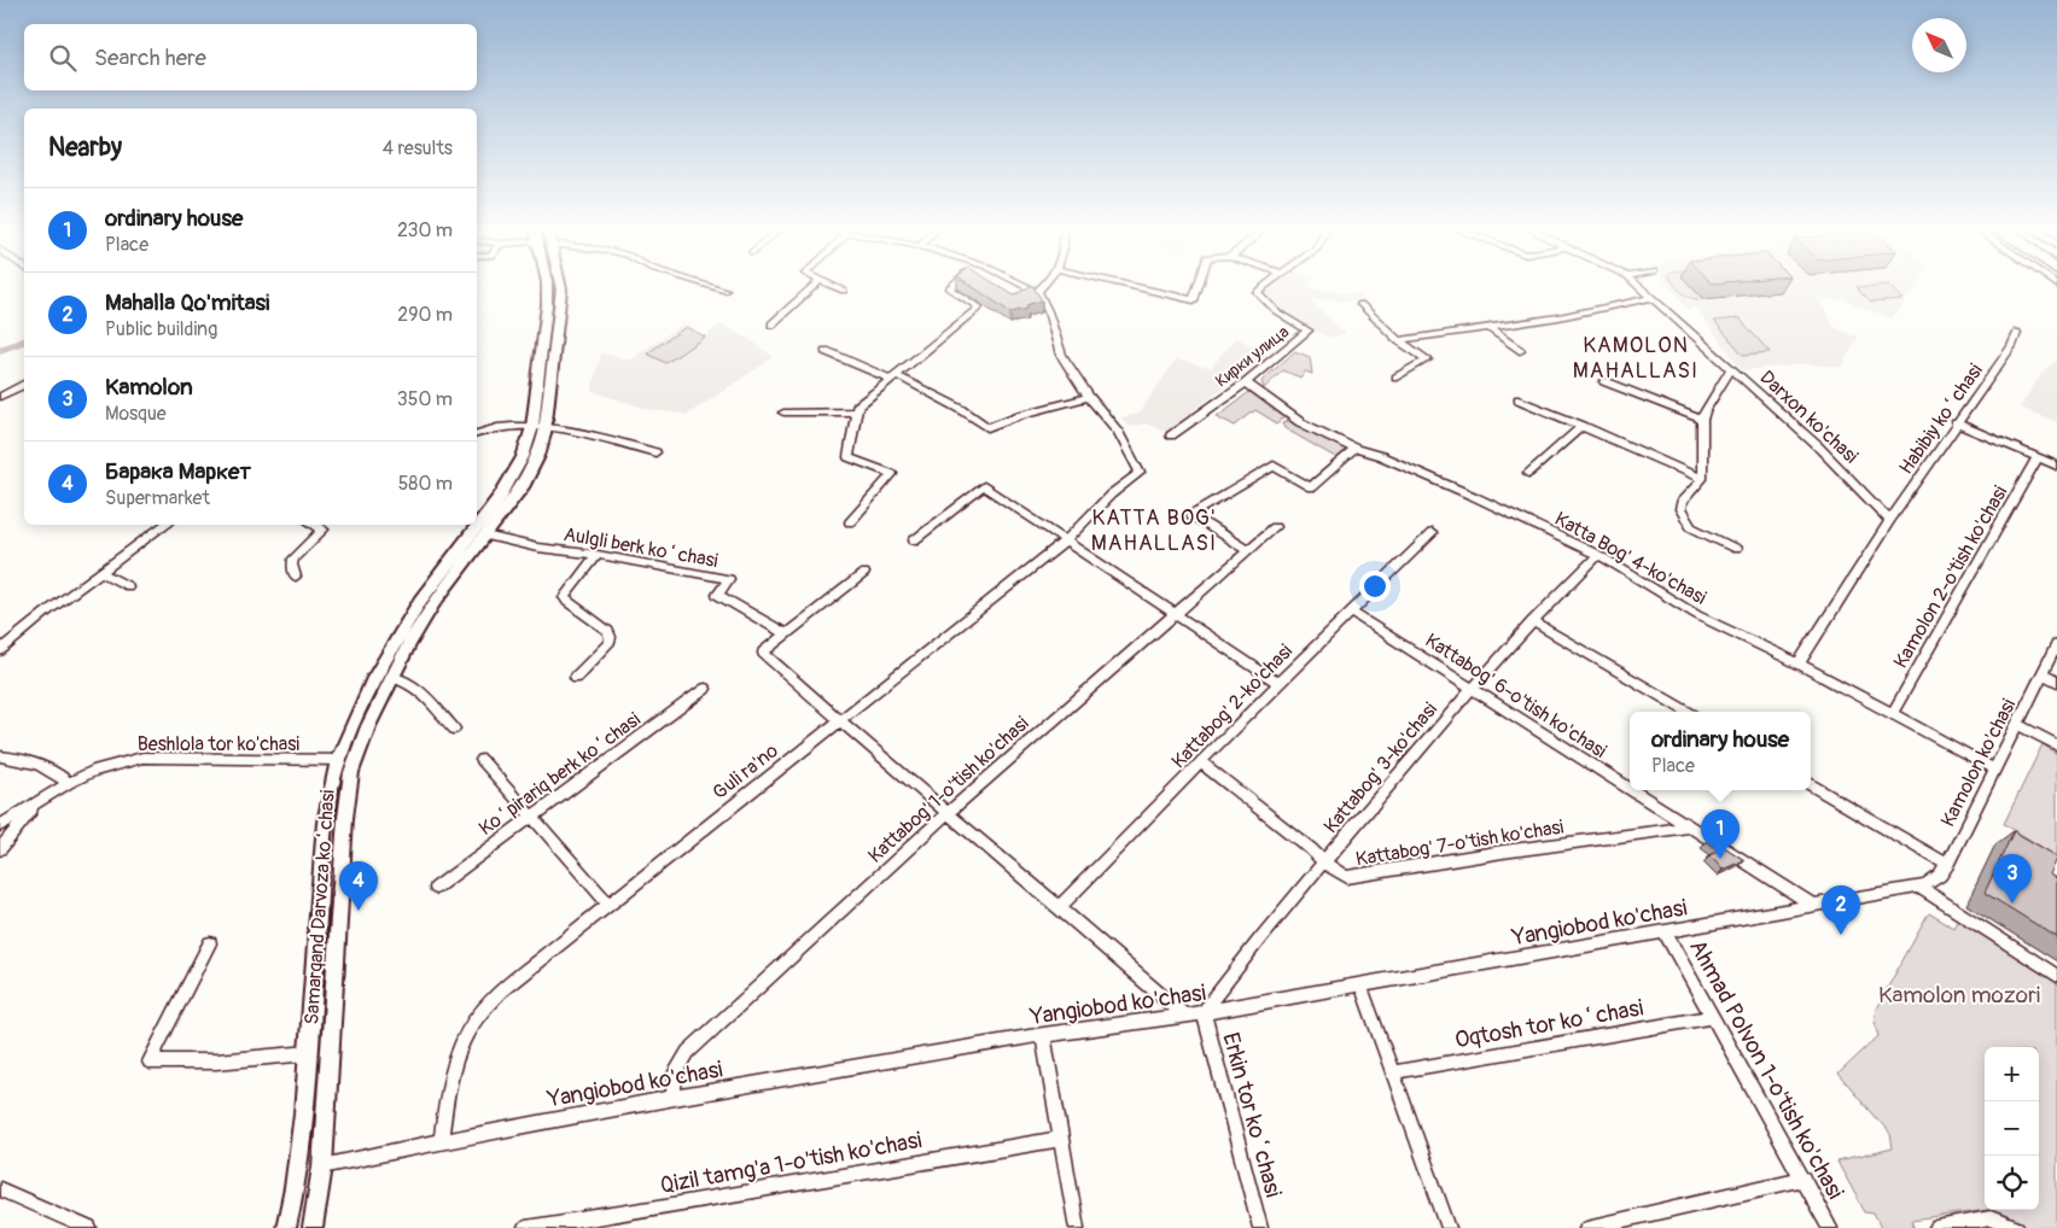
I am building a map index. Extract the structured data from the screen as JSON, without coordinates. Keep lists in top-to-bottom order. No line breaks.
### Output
{"streets":{"main road":["Samarqand Darvoza koʻchasi"],"street":["Кирки улица","Darxon ko'chasi","Habibiy koʻchasi","Aulgli berk koʻchasi","Katta Bog' 4-ko'chasi","Kamolon 2-o'tish ko'chasi","Kattabog' 6-o'tish ko'chasi","Kattabog' 2-ko'chasi","Beshlola tor ko'chasi","Kamolon ko'chasi","Kattabog' 3-ko'chasi","Guli ra'no","Koʻpirariq berk koʻchasi","Kattabog' 1-o'tish ko'chasi","Kattabog' 7-o'tish ko'chasi","Yangiobod ko'chasi","Oqtosh tor koʻchasi","Ahmad Polvon 1-o'tish ko'chasi","Erkin tor koʻchasi","Qizil tamg'a 1-o'tish ko'chasi"]},"crossings":[["Кирки улица","Katta Bog' 4-ko'chasi"],["Darxon ko'chasi","Habibiy koʻchasi"],["Aulgli berk koʻchasi","Samarqand Darvoza koʻchasi"],["Katta Bog' 4-ko'chasi","Kamolon 2-o'tish ko'chasi"],["Katta Bog' 4-ko'chasi","Kamolon ko'chasi"],["Katta Bog' 4-ko'chasi","Kattabog' 3-ko'chasi"],["Kattabog' 6-o'tish ko'chasi","Kattabog' 2-ko'chasi"],["Kattabog' 6-o'tish ko'chasi","Kattabog' 3-ko'chasi"],["Kattabog' 6-o'tish ko'chasi","Kattabog' 7-o'tish ko'chasi"],["Kattabog' 6-o'tish ko'chasi","Yangiobod ko'chasi"],["Kattabog' 2-ko'chasi","Kattabog' 7-o'tish ko'chasi"],["Beshlola tor ko'chasi","Samarqand Darvoza koʻchasi"],["Kamolon ko'chasi","Yangiobod ko'chasi"],["Kattabog' 3-ko'chasi","Kattabog' 7-o'tish ko'chasi"],["Kattabog' 3-ko'chasi","Yangiobod ko'chasi"],["Kattabog' 3-ko'chasi","Erkin tor koʻchasi"],["Guli ra'no","Yangiobod ko'chasi"],["Kattabog' 1-o'tish ko'chasi","Yangiobod ko'chasi"],["Samarqand Darvoza koʻchasi","Yangiobod ko'chasi"],["Yangiobod ko'chasi","Ahmad Polvon 1-o'tish ko'chasi"],["Yangiobod ko'chasi","Erkin tor koʻchasi"],["Oqtosh tor koʻchasi","Ahmad Polvon 1-o'tish ko'chasi"]],"districts":["KAMOLON MAHALLASI","KATTA BOG' MAHALLASI"],"parks":["Kamolon mozori"],"north":"top left","page":{"search":"Search here","heading":["Nearby","4 results"],"list":[{"mark":"1","name":"ordinary house","note":"Place","value":"230 m"},{"mark":"2","name":"Mahalla Qo'mitasi","note":"Public building","value":"290 m"},{"mark":"3","name":"Kamolon","note":"Mosque","value":"350 m"},{"mark":"4","name":"Барака Маркет","note":"Supermarket","value":"580 m"}],"popup":["ordinary house","Place"],"pins":["1","3","4","2"],"map_buttons":["+","−"]}}
